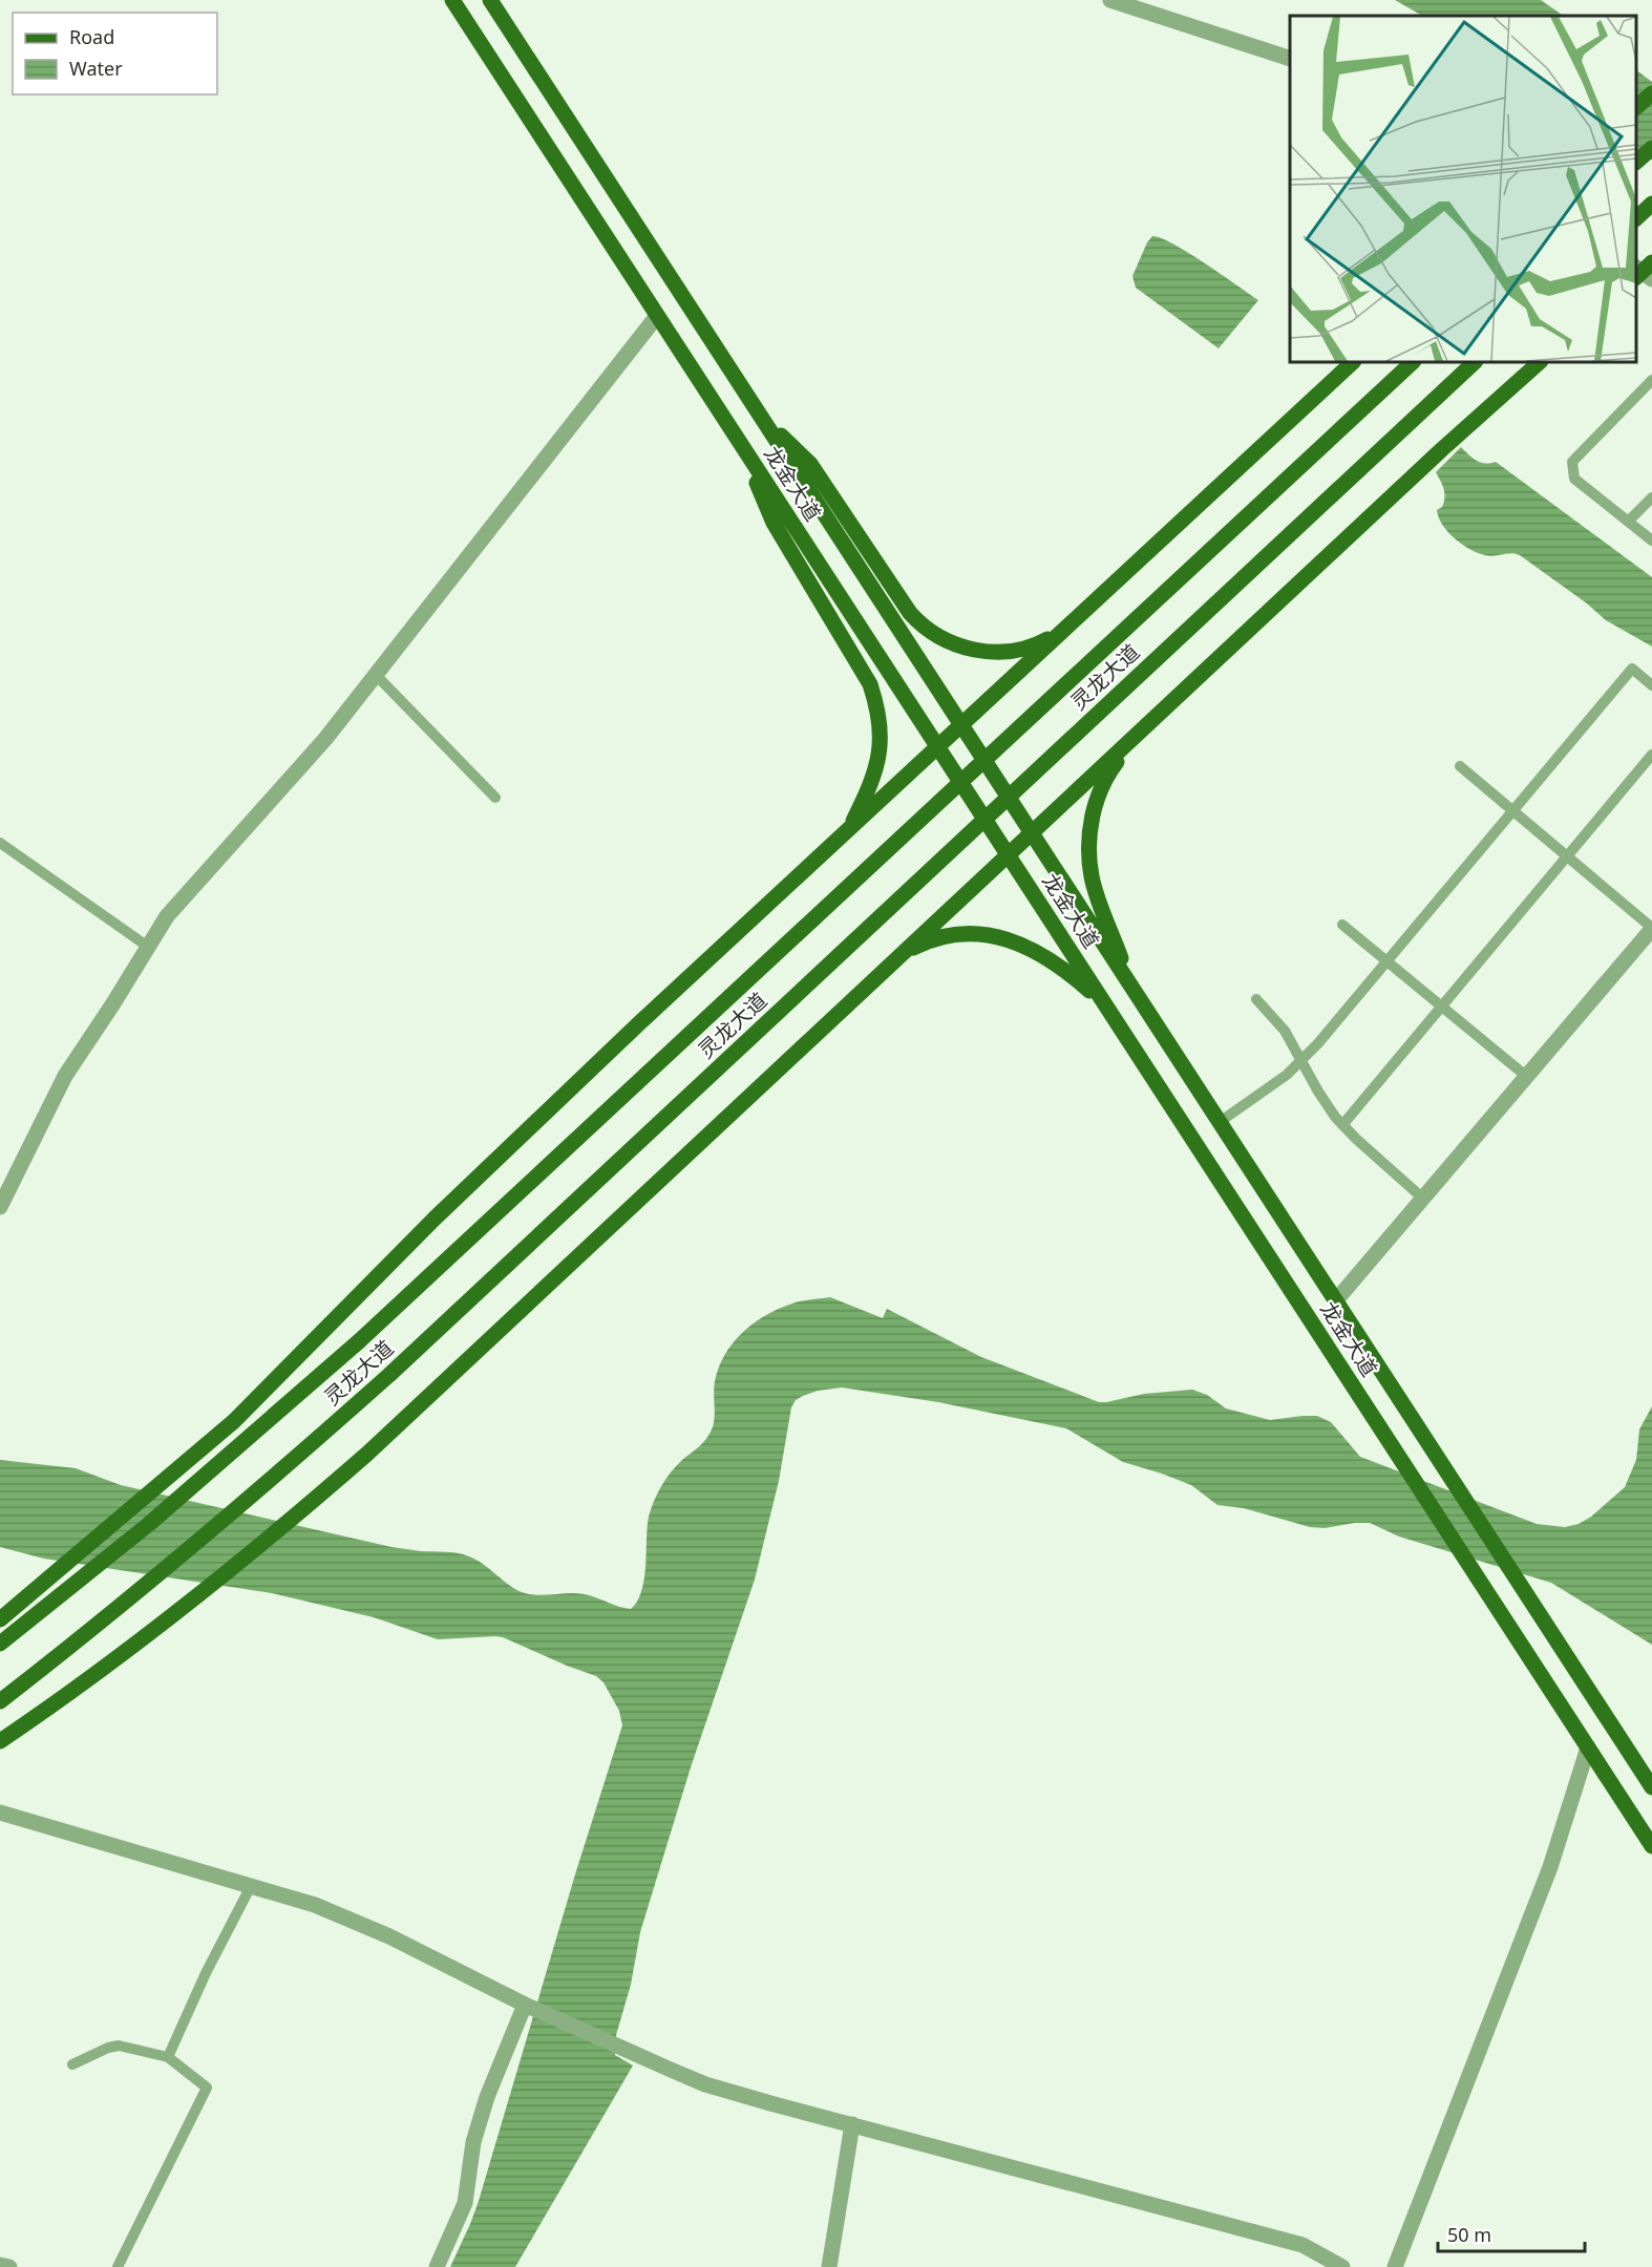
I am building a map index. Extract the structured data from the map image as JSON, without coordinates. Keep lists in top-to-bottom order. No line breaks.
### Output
{"streets":{"main road":["龙金大道","灵龙大道"]},"legend":["Road","Water"],"scale_bar":"50 m"}
